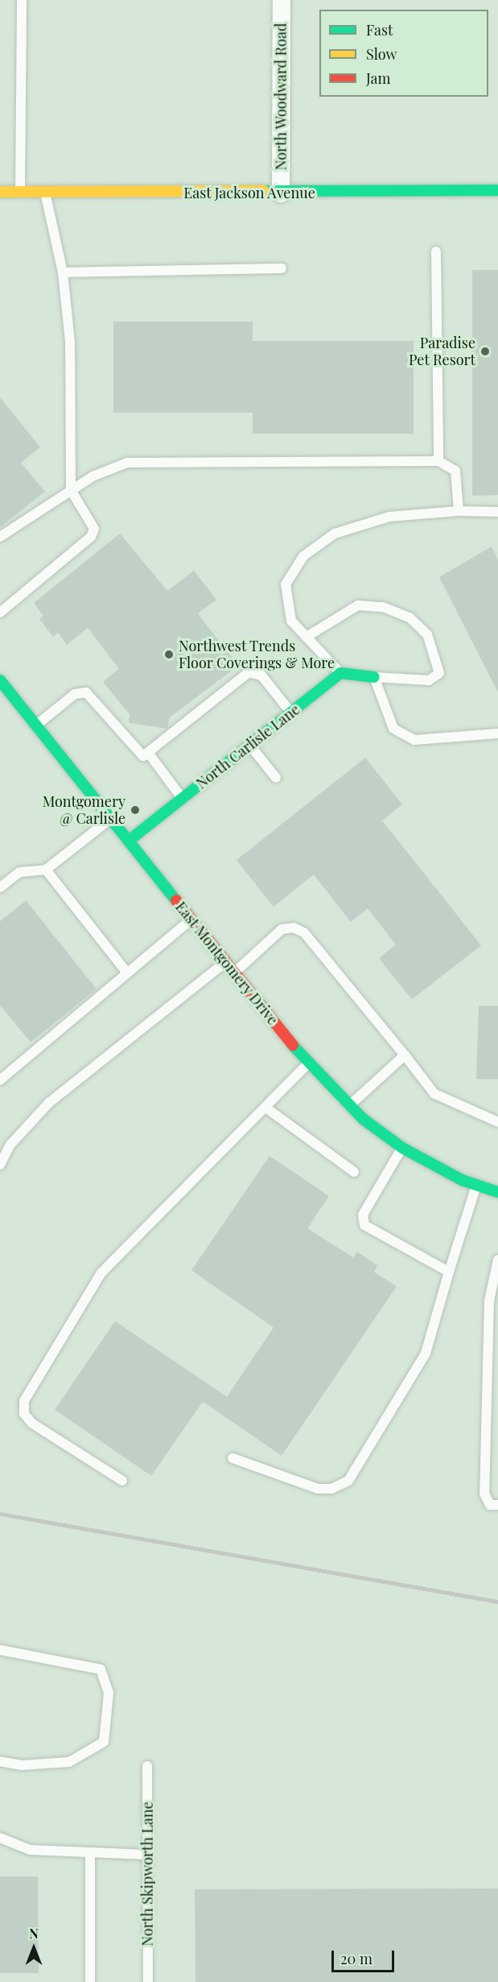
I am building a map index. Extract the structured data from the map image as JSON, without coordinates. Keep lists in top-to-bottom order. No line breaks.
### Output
{"streets":{"street":["North Woodward Road","East Jackson Avenue","North Carlisle Lane","East Montgomery Drive"],"lane":["North Skipworth Lane"]},"crossings":[["North Woodward Road","East Jackson Avenue"],["North Carlisle Lane","East Montgomery Drive"]],"places":["Paradise Pet Resort","Northwest Trends Floor Coverings & More","Montgomery @ Carlisle"],"legend":["Fast","Slow","Jam"],"scale_bar":"20 m","north":"top"}
